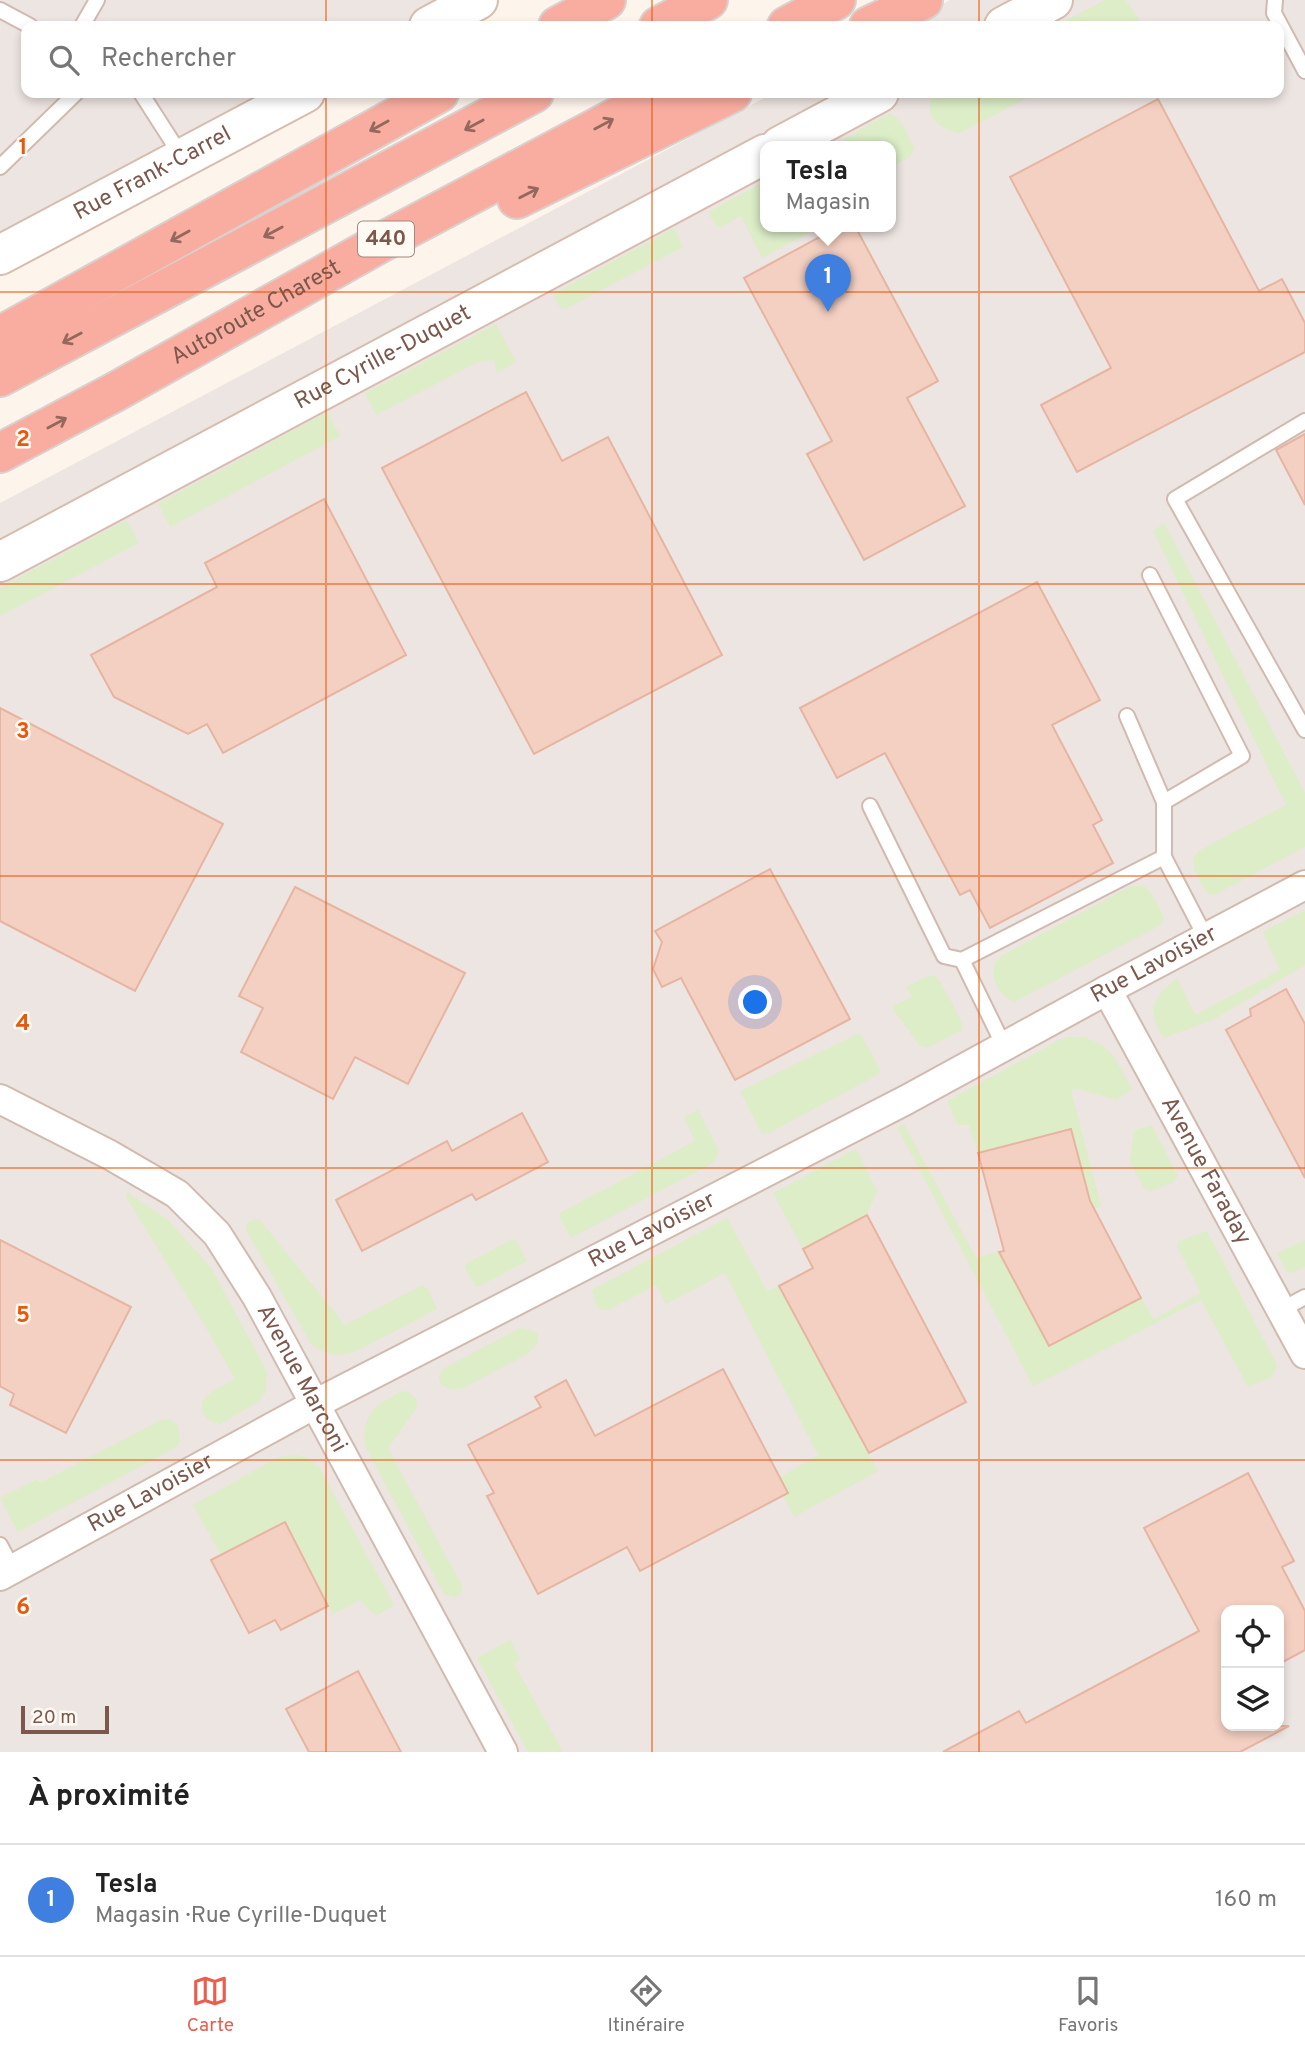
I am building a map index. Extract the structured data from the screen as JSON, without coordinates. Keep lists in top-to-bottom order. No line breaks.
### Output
{"streets":{"highway":["440","Autoroute Charest"],"street":["Rue Frank-Carrel","Rue Cyrille-Duquet","Rue Lavoisier","Avenue Faraday","Avenue Marconi"]},"crossings":[["Rue Lavoisier","Avenue Faraday"],["Rue Lavoisier","Avenue Marconi"]],"scale_bar":"20 m","page":{"search":"Rechercher","popup":["Tesla","Magasin"],"pins":"1","scale":"20 m","heading":"À proximité","list":[{"mark":"1","name":"Tesla","note":"Magasin · Rue Cyrille-Duquet","value":"160 m"}],"nav":["Carte","Itinéraire","Favoris"]},"grid":{"rows":["1","2","3","4","5","6"]}}
